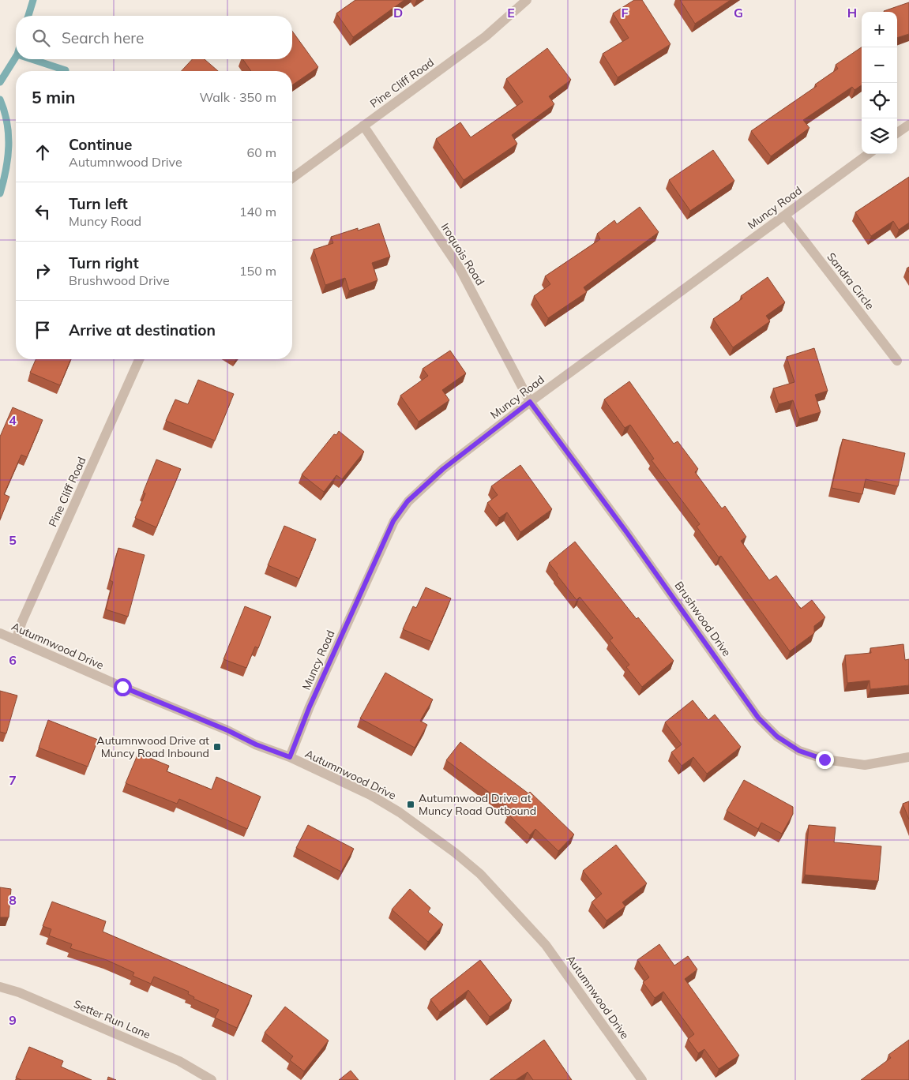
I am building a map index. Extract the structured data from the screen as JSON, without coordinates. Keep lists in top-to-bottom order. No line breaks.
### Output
{"streets":{"street":["Pine Cliff Road","Muncy Road","Iroquois Road","Sandra Circle","Brushwood Drive","Autumnwood Drive","Setter Run Lane"]},"crossings":[["Pine Cliff Road","Iroquois Road"],["Pine Cliff Road","Autumnwood Drive"],["Muncy Road","Iroquois Road"],["Muncy Road","Sandra Circle"],["Muncy Road","Brushwood Drive"],["Muncy Road","Autumnwood Drive"],["Iroquois Road","Brushwood Drive"]],"places":{"transit":["Autumnwood Drive at Muncy Road Inbound","Autumnwood Drive at Muncy Road Outbound"]},"page":{"map_buttons":["+","−"],"search":"Search here","heading":["5 min","Walk · 350 m"],"list":[["Continue","Autumnwood Drive","60 m"],["Turn left","Muncy Road","140 m"],["Turn right","Brushwood Drive","150 m"],"Arrive at destination"]},"grid":{"columns":["D","E","F","G","H"],"rows":["4","5","6","7","8","9"]}}
